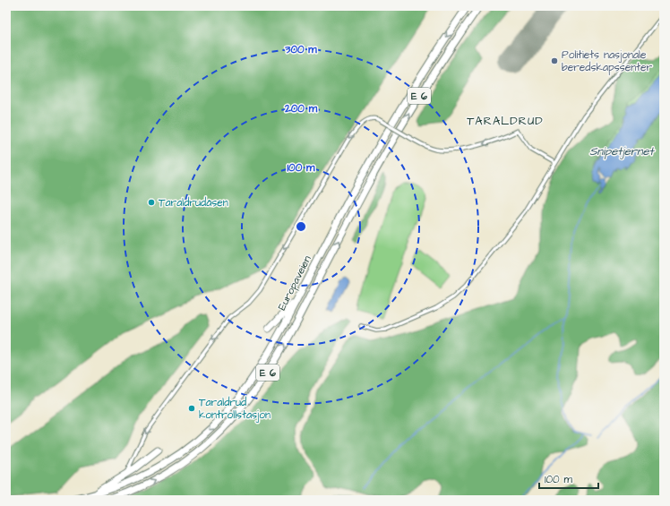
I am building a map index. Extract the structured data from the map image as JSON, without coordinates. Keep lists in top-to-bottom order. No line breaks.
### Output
{"streets":{"highway":["E 6","Europaveien"]},"crossings":[["E 6","Europaveien"]],"districts":["TARALDRUD"],"water":["Snipetjernet"],"places":["Politiets nasjonale beredskapssenter","Taraldrudåsen","Taraldrud kontrollstasjon"],"scale_bar":"100 m","rings":["300 m","200 m","100 m"]}
